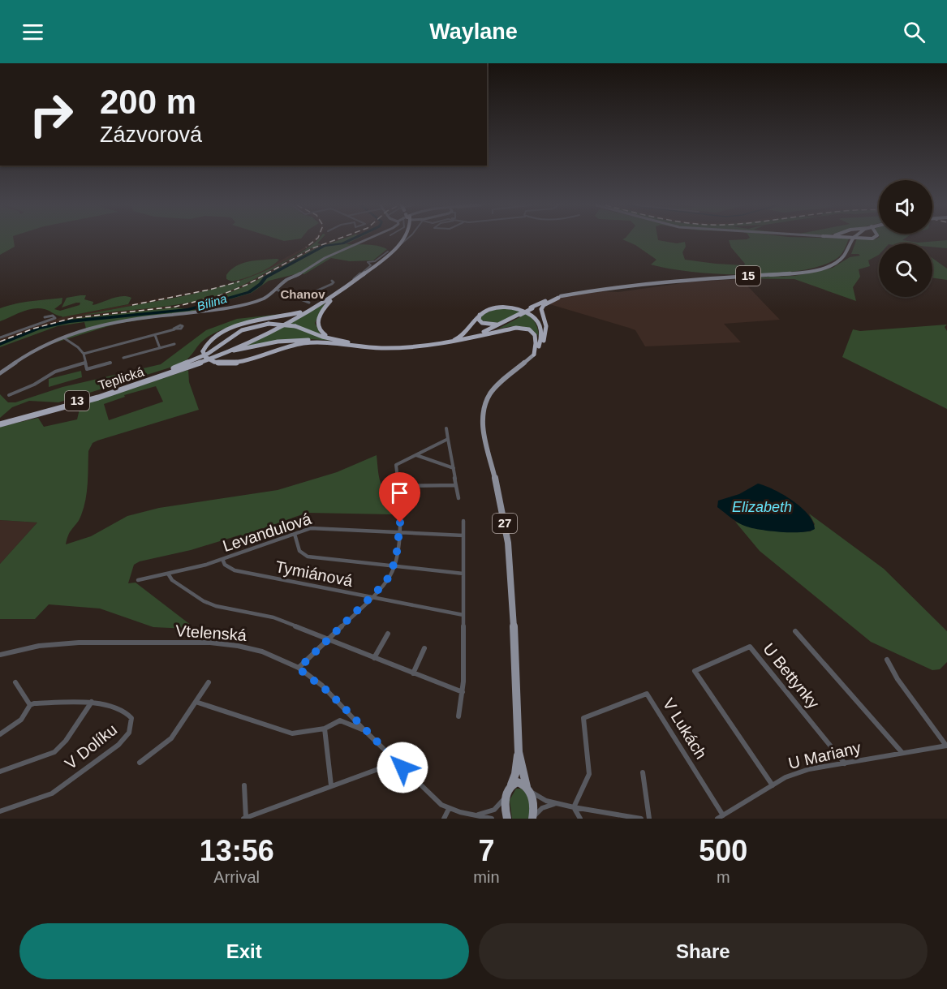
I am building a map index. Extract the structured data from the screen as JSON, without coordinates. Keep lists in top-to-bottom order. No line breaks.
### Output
{"streets":{"highway":["Teplická","13"],"main road":["15","27"],"street":["Levandulová","Tymiánová","Vtelenská","U Bettynky","V Lukách","V Dolíku","U Mariany"]},"crossings":[["Teplická","13"],["Levandulová","Tymiánová"],["U Bettynky","U Mariany"],["V Lukách","U Mariany"]],"districts":["Chanov"],"water":["Bílina","Elizabeth"],"page":{"header":"Waylane","turn":["200 m","Zázvorová"],"eta":["13:56","Arrival","7","min","500","m"],"buttons":["Exit","Share"]}}
